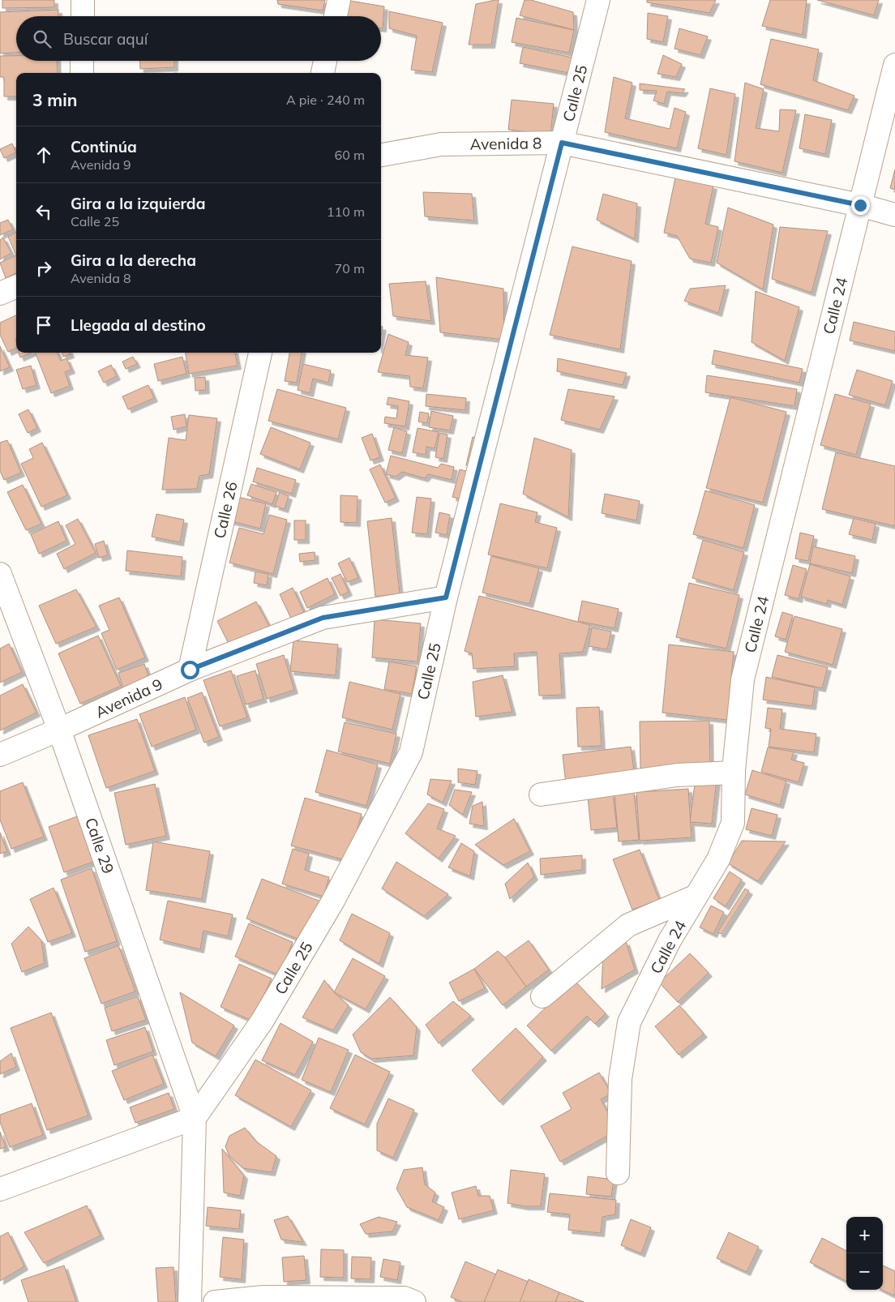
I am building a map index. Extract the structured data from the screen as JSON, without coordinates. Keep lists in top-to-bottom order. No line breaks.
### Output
{"streets":{"street":["Calle 25","Avenida 8","Calle 24","Calle 26","Avenida 9","Calle 29"]},"crossings":[["Calle 25","Avenida 8"],["Calle 25","Avenida 9"],["Calle 25","Calle 29"],["Avenida 8","Calle 24"],["Calle 26","Avenida 9"],["Avenida 9","Calle 29"]],"page":{"search":"Buscar aquí","heading":["3 min","A pie · 240 m"],"list":[["Continúa","Avenida 9","60 m"],["Gira a la izquierda","Calle 25","110 m"],["Gira a la derecha","Avenida 8","70 m"],"Llegada al destino"],"map_buttons":["+","−"]}}
